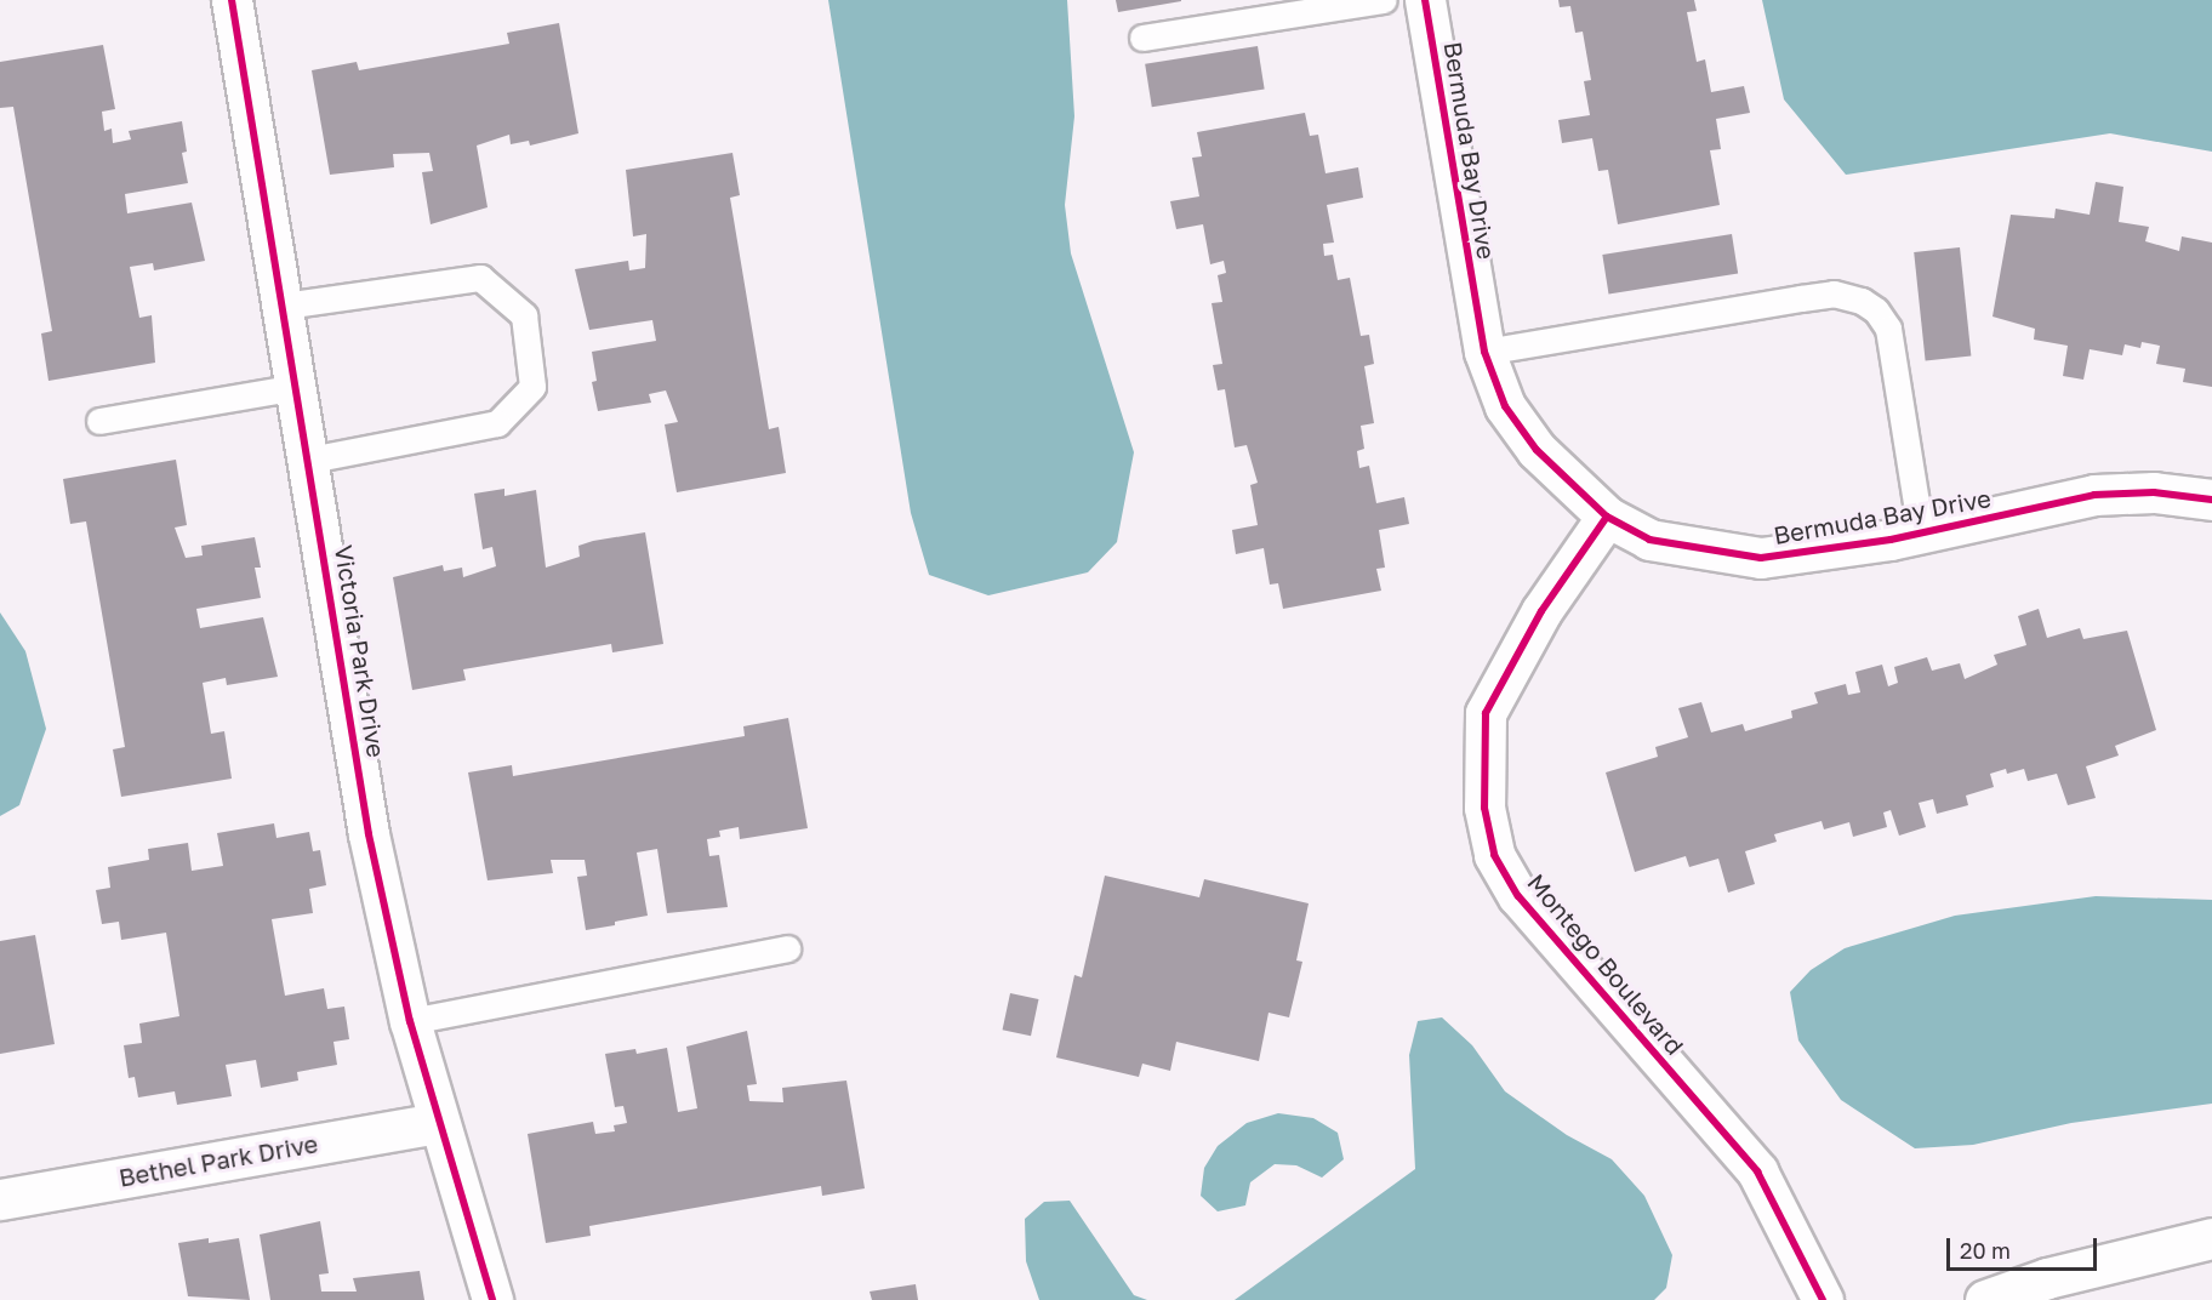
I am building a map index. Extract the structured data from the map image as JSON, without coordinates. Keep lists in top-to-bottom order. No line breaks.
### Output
{"streets":{"street":["Bermuda Bay Drive","Victoria Park Drive","Montego Boulevard","Bethel Park Drive"]},"crossings":[["Bermuda Bay Drive","Montego Boulevard"],["Victoria Park Drive","Bethel Park Drive"]],"scale_bar":"20 m"}
